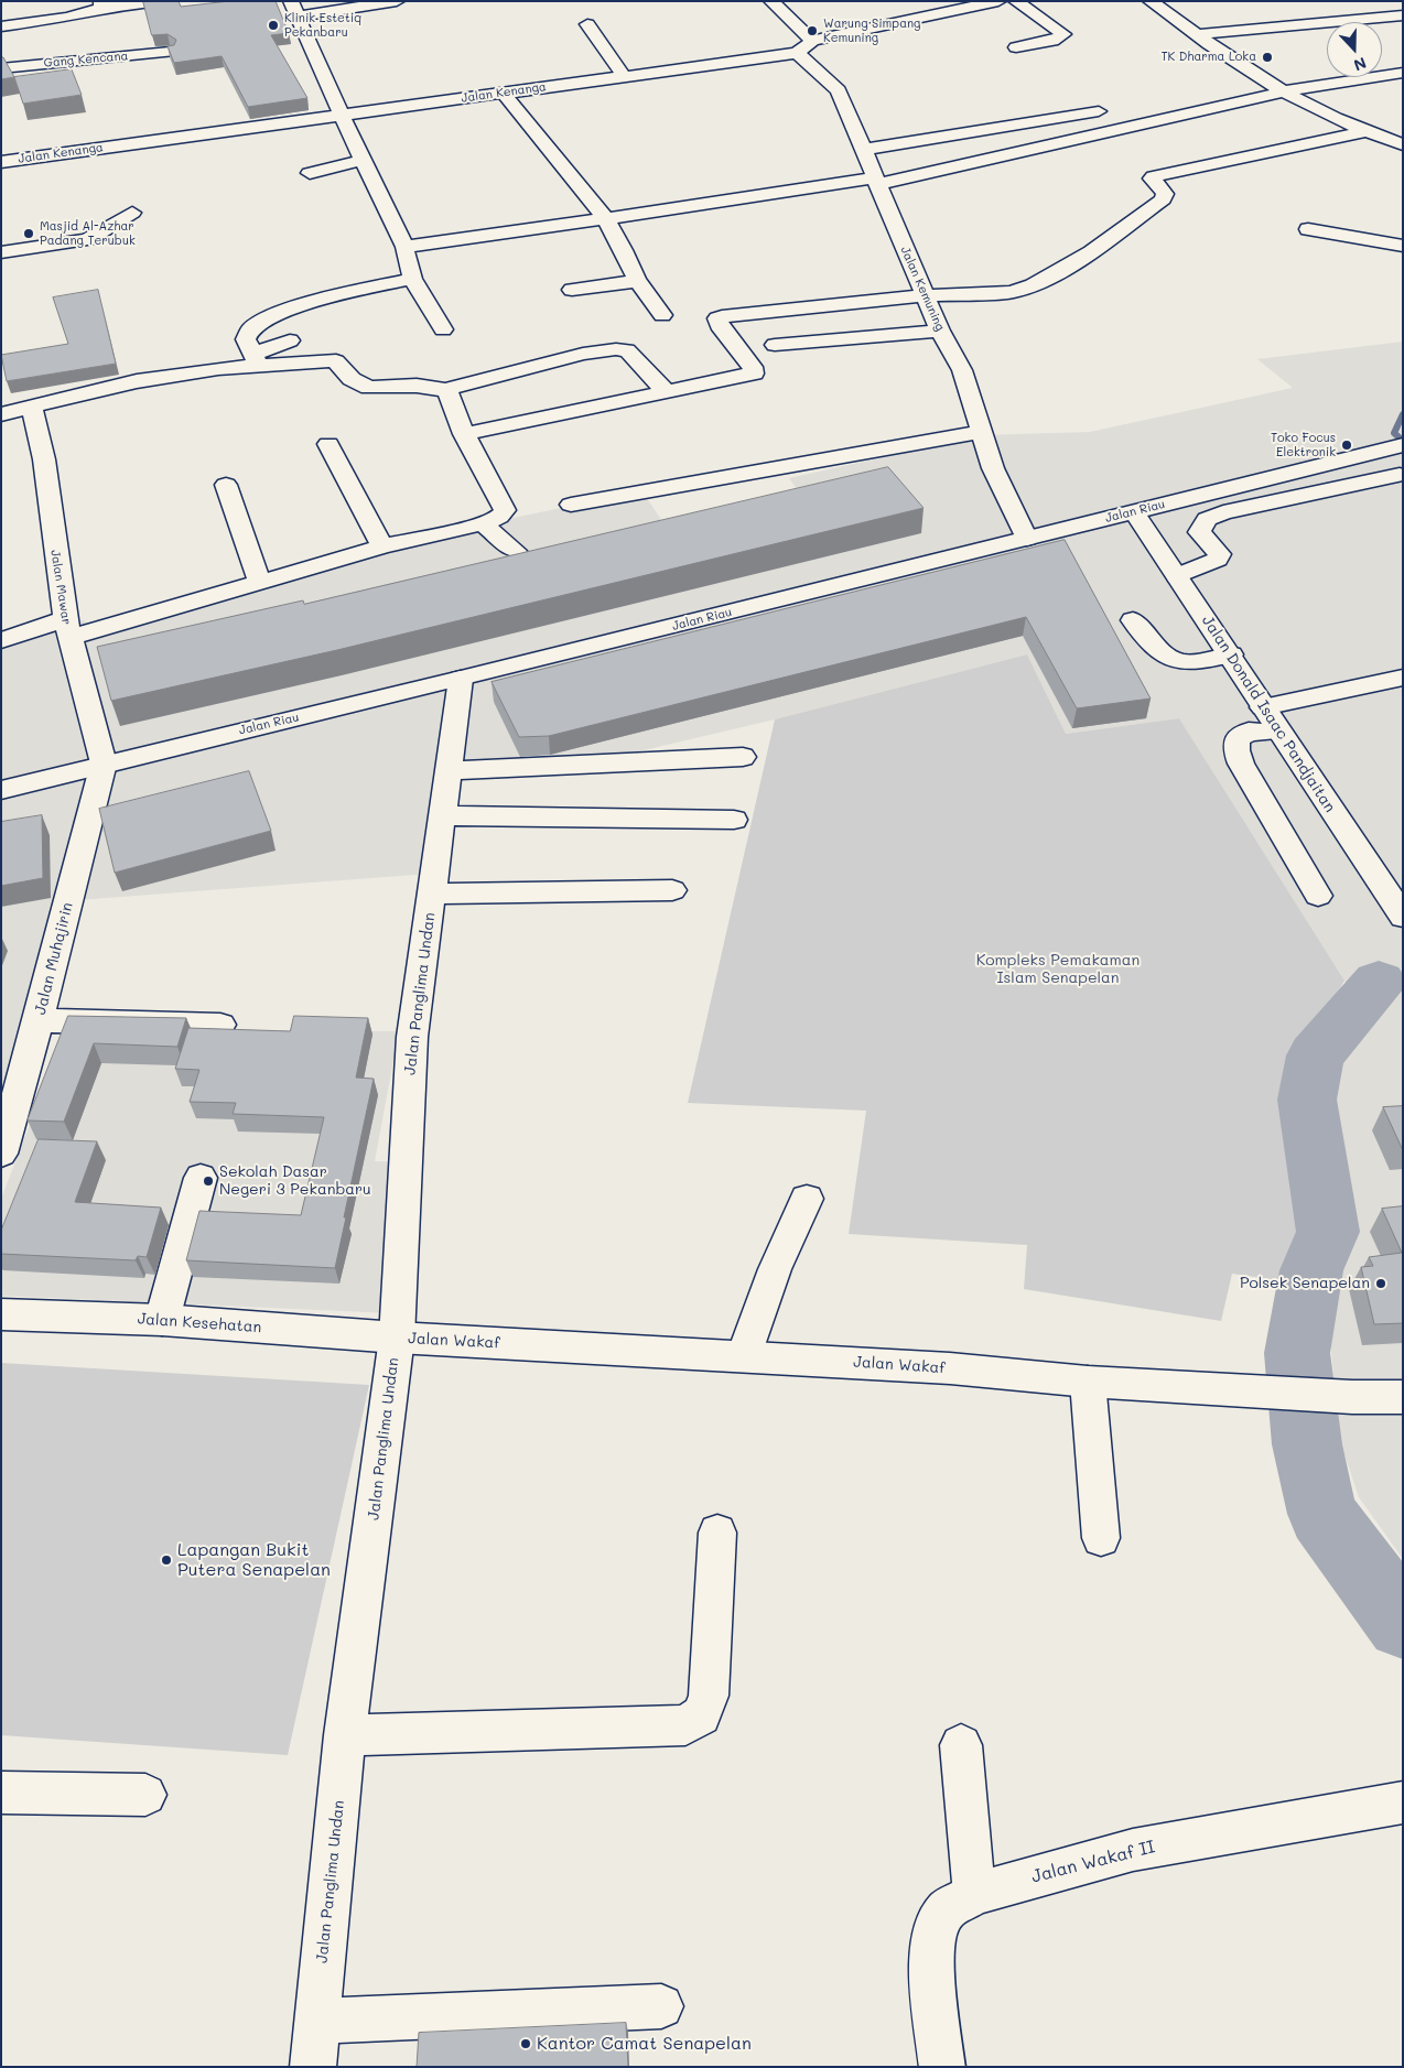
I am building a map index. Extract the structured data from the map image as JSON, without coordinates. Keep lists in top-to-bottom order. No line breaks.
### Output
{"streets":{"street":["Gang Kencana","Jalan Kenanga","Jalan Kemuning","Jalan Riau","Jalan Mawar","Jalan Donald Isaac Pandjaitan","Jalan Muhajirin","Jalan Panglima Undan","Jalan Kesehatan","Jalan Wakaf","Jalan Wakaf II"]},"crossings":[["Jalan Kenanga","Jalan Kemuning"],["Jalan Kemuning","Jalan Riau"],["Jalan Riau","Jalan Mawar"],["Jalan Riau","Jalan Donald Isaac Pandjaitan"],["Jalan Riau","Jalan Muhajirin"],["Jalan Riau","Jalan Panglima Undan"],["Jalan Mawar","Jalan Muhajirin"],["Jalan Panglima Undan","Jalan Kesehatan"],["Jalan Panglima Undan","Jalan Wakaf"],["Jalan Kesehatan","Jalan Wakaf"]],"parks":["Kompleks Pemakaman Islam Senapelan"],"places":["Klinik Estetiq Pekanbaru","Warung Simpang Kemuning","TK Dharma Loka","Masjid Al-Azhar Padang Terubuk","Toko Focus Elektronik","Sekolah Dasar Negeri 3 Pekanbaru","Polsek Senapelan","Lapangan Bukit Putera Senapelan","Kantor Camat Senapelan"],"north":"bottom"}
